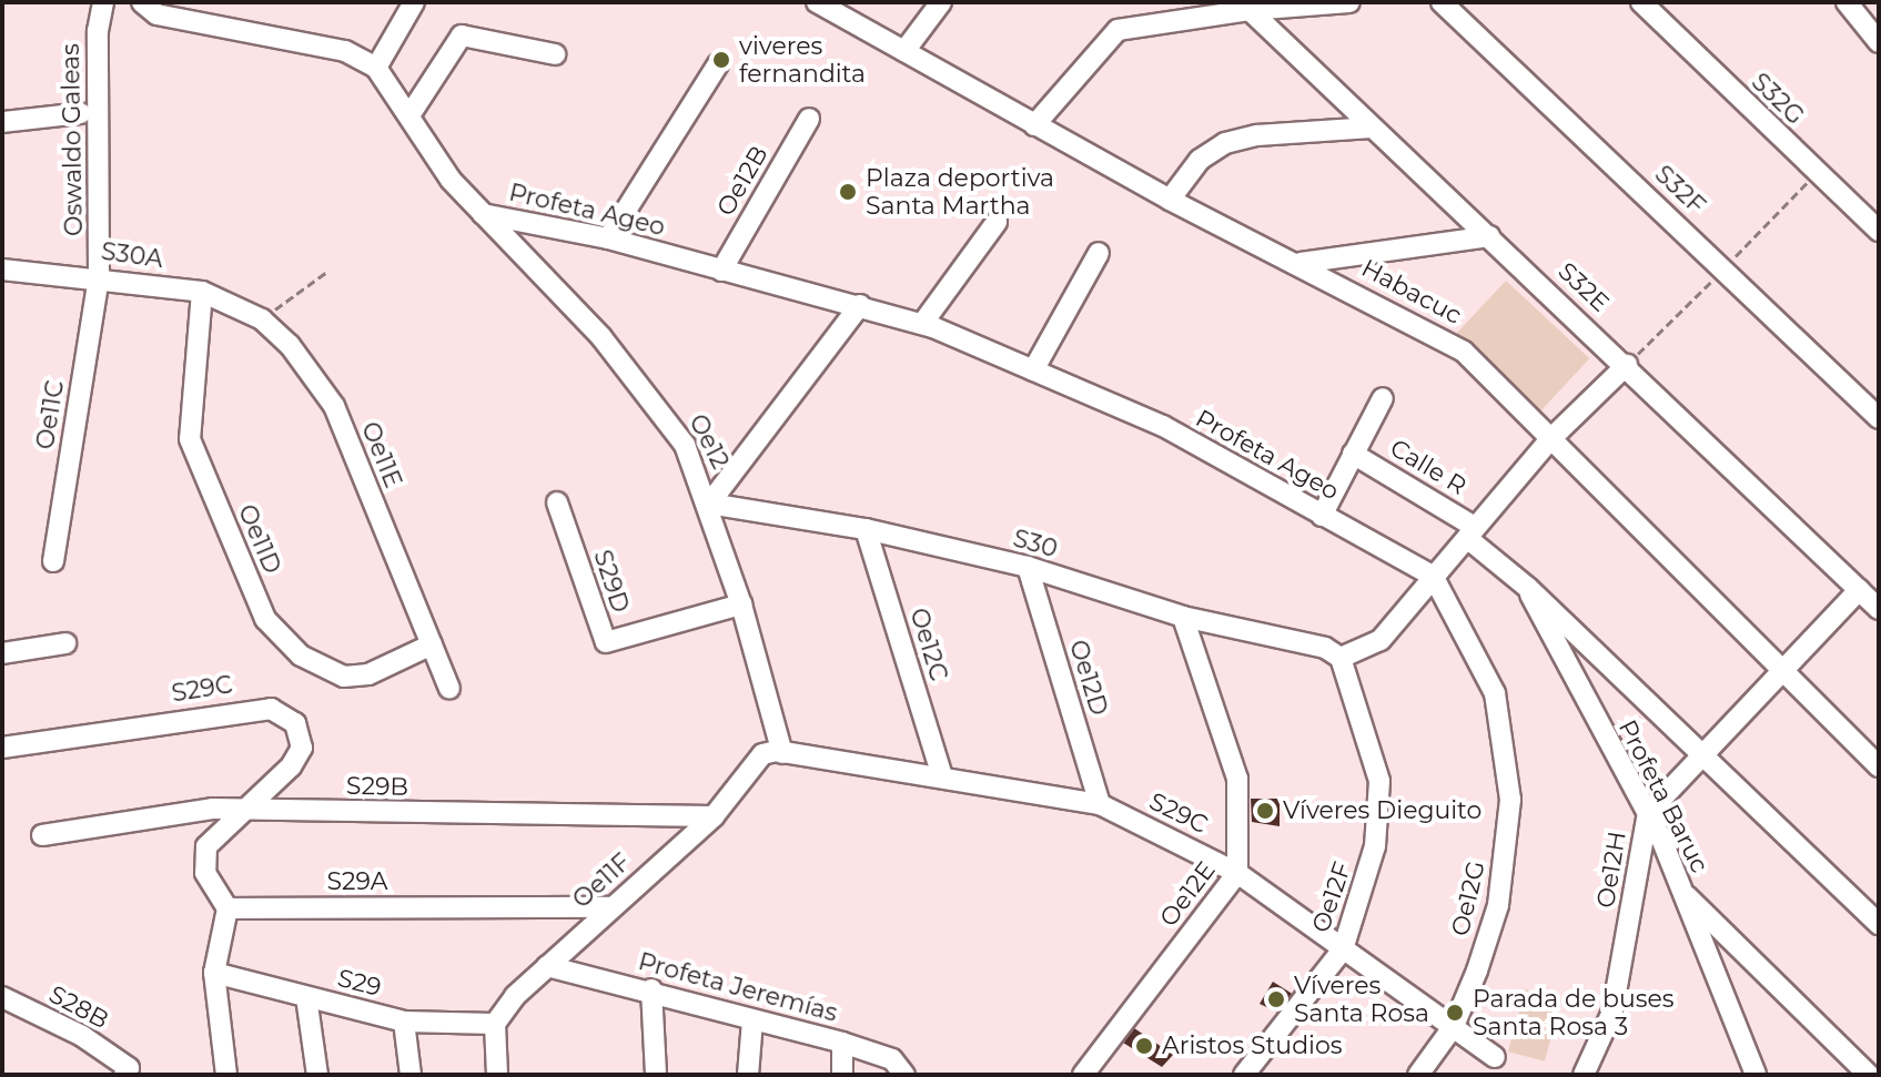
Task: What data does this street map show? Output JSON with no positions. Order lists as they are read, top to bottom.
{
  "streets": {
    "street": [
      "S32G",
      "Oswaldo Galeas",
      "Oe12B",
      "S32F",
      "Profeta Ageo",
      "S30A",
      "S32E",
      "Habacuc",
      "Oe11C",
      "Oe12",
      "Oe11E",
      "Calle R",
      "Oe11D",
      "S30",
      "S29D",
      "Oe12C",
      "Oe12D",
      "S29C",
      "S29B",
      "Profeta Baruc",
      "Oe12H",
      "Oe11F",
      "S29A",
      "Oe12E",
      "Oe12F",
      "Oe12G",
      "S29",
      "Profeta Jeremías",
      "S28B"
    ]
  },
  "crossings": [
    ["Oswaldo Galeas", "S30A"],
    ["Oswaldo Galeas", "Oe11C"],
    ["Oe12B", "Profeta Ageo"],
    ["Profeta Ageo", "Oe12"],
    ["Profeta Ageo", "Oe12G"],
    ["S30A", "Oe11C"],
    ["S30A", "Oe11E"],
    ["S30A", "Oe11D"],
    ["S32E", "Oe12H"],
    ["Habacuc", "Oe12H"],
    ["Oe12", "S30"],
    ["Oe12", "S29D"],
    ["Oe12", "S29C"],
    ["Oe12", "Oe11F"],
    ["Oe11E", "Oe11D"],
    ["S30", "Oe12C"],
    ["S30", "Oe12D"],
    ["S30", "Oe12E"],
    ["S30", "Oe12F"],
    ["Oe12C", "S29C"],
    ["Oe12D", "S29C"],
    ["S29C", "S29B"],
    ["S29C", "Oe11F"],
    ["S29C", "Oe12E"],
    ["S29C", "Oe12F"],
    ["S29C", "Oe12G"],
    ["S29B", "Oe11F"],
    ["Profeta Baruc", "Oe12H"],
    ["Oe11F", "S29A"],
    ["Oe11F", "S29"],
    ["Oe11F", "Profeta Jeremías"]
  ],
  "places": [
    "viveres fernandita",
    "Plaza deportiva Santa Martha",
    "Víveres Dieguito",
    "Víveres Santa Rosa",
    "Parada de buses Santa Rosa 3",
    "Aristos Studios"
  ]
}
